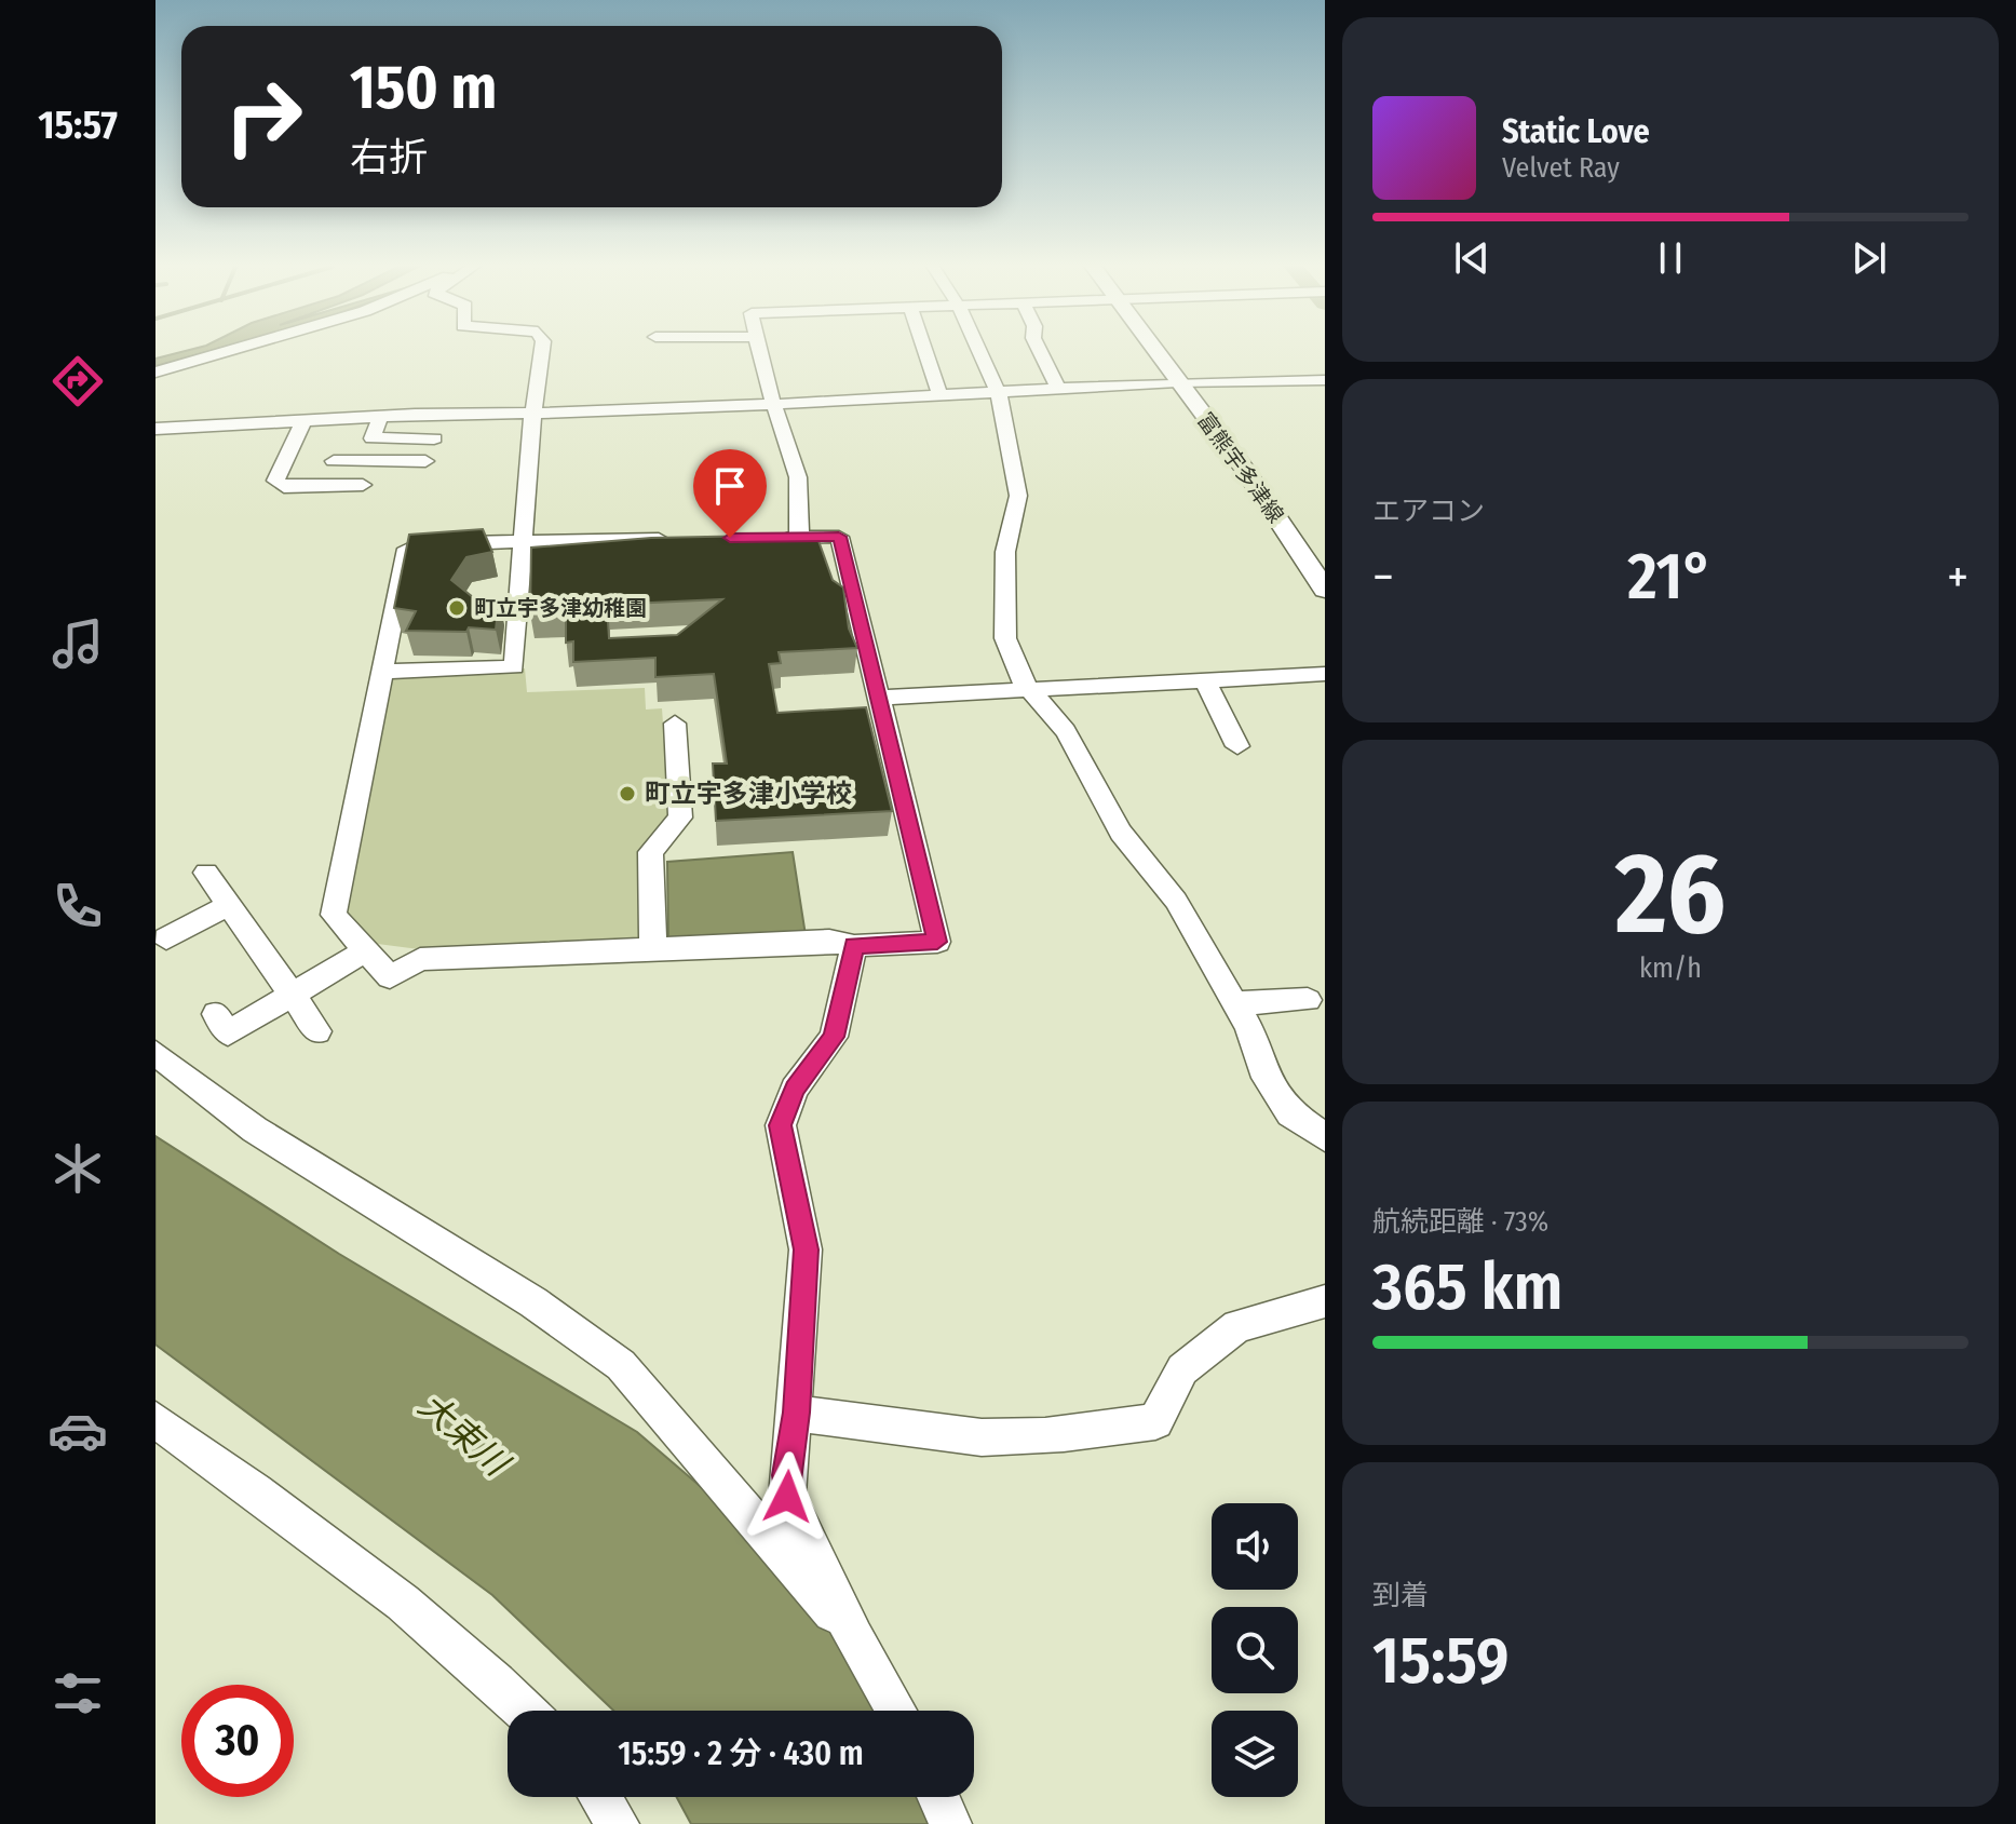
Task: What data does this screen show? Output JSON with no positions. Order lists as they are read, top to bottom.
{
  "streets": {
    "main road": ["富熊宇多津線"]
  },
  "water": ["大束川"],
  "places": ["町立宇多津幼稚園", "町立宇多津小学校"],
  "page": {
    "tabs": "15:57",
    "turn": ["150 m", "右折"],
    "song": ["Static Love", "Velvet Ray"],
    "tile": [
      "エアコン",
      ["26", "km/h"],
      ["航続距離 · 73%", "365 km"],
      ["到着", "15:59"]
    ],
    "heat": ["−", "21°", "+"],
    "limit": "30",
    "trip": "15:59 · 2 分 · 430 m"
  }
}
